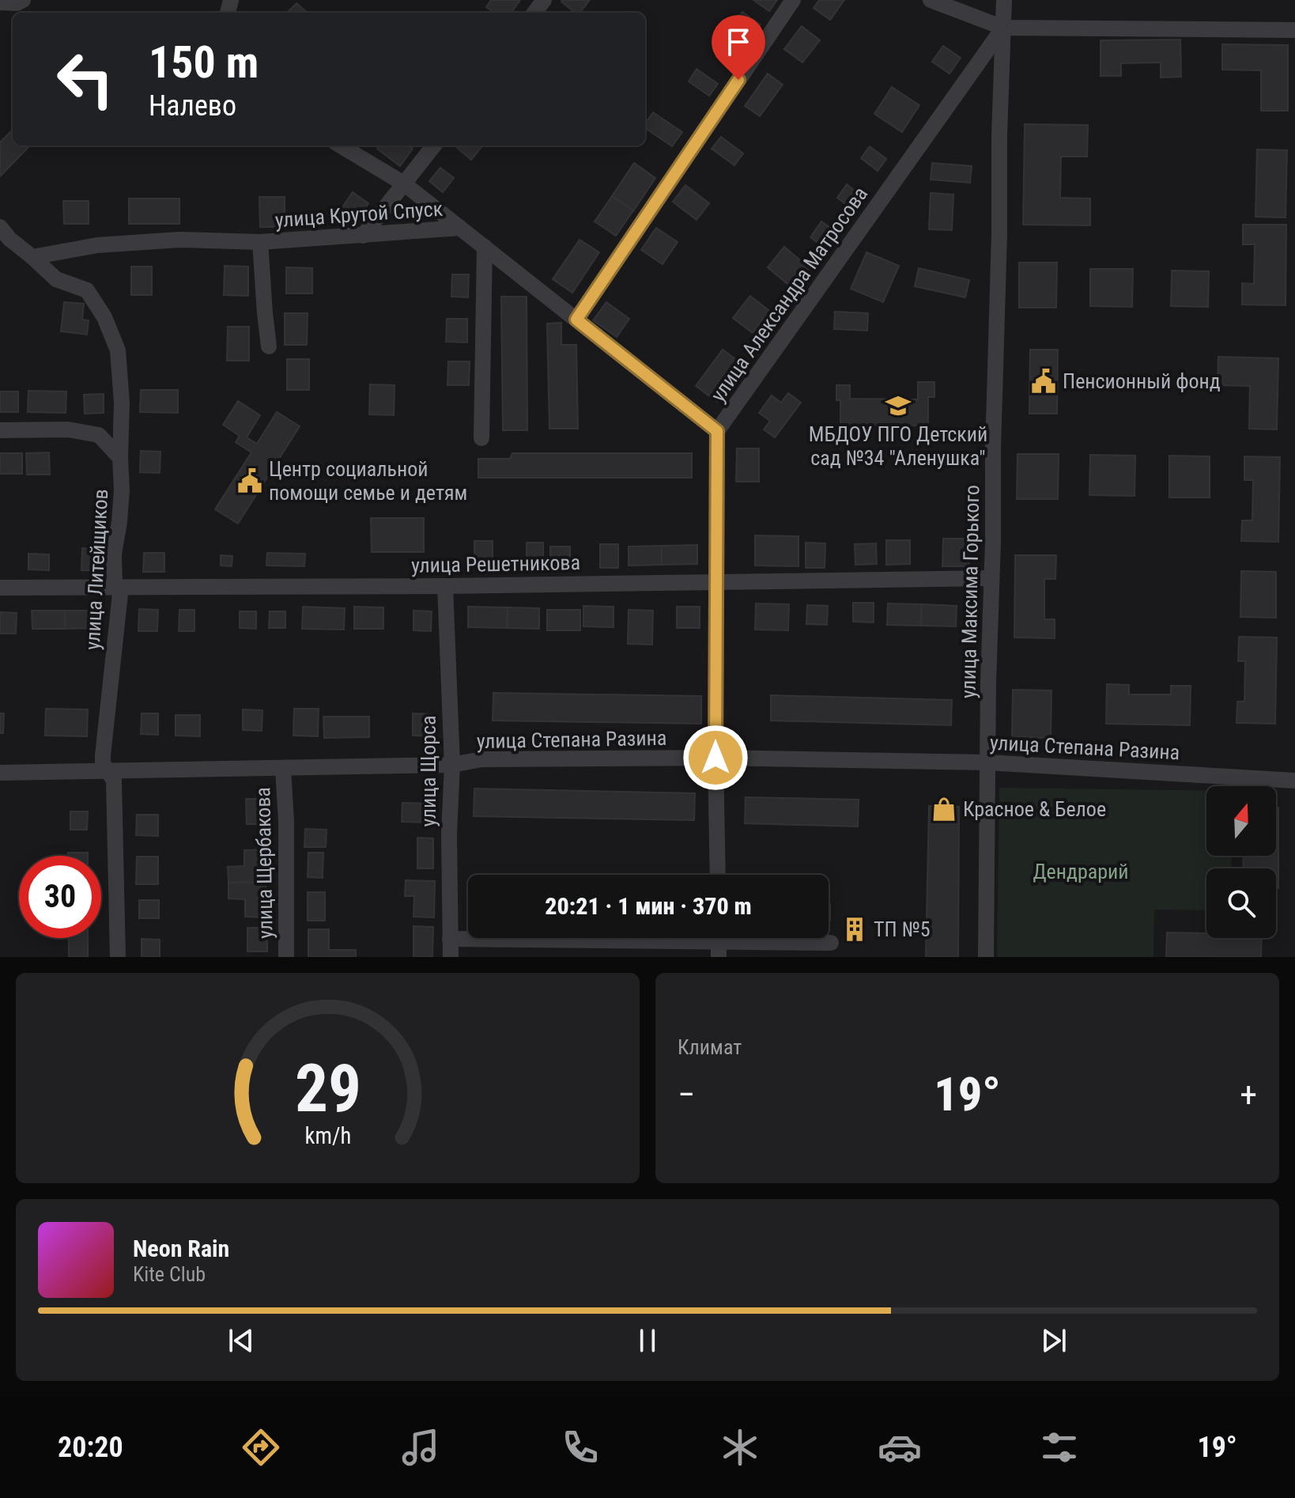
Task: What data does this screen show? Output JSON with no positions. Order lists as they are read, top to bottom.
{
  "streets": {
    "street": [
      "улица Крутой Спуск",
      "улица Александра Матросова",
      "улица Решетникова",
      "улица Литейщиков",
      "улица Максима Горького",
      "улица Степана Разина",
      "улица Щорса",
      "улица Щербакова"
    ]
  },
  "crossings": [
    ["улица Крутой Спуск", "улица Литейщиков"],
    ["улица Александра Матросова", "улица Решетникова"],
    ["улица Александра Матросова", "улица Максима Горького"],
    ["улица Александра Матросова", "улица Степана Разина"],
    ["улица Решетникова", "улица Литейщиков"],
    ["улица Решетникова", "улица Максима Горького"],
    ["улица Решетникова", "улица Щорса"],
    ["улица Литейщиков", "улица Степана Разина"],
    ["улица Максима Горького", "улица Степана Разина"],
    ["улица Степана Разина", "улица Щорса"],
    ["улица Степана Разина", "улица Щербакова"]
  ],
  "parks": ["Дендрарий"],
  "places": {
    "public building": ["Пенсионный фонд", "Центр социальной помощи семье и детям"],
    "school or university": ["МБДОУ ПГО Детский сад №34 \"Аленушка\""],
    "shop": ["Красное & Белое"],
    "building": ["ТП №5"]
  },
  "north": "top",
  "page": {
    "turn": ["150 m", "Налево"],
    "limit": "30",
    "trip": "20:21 · 1 мин · 370 m",
    "tile": "Климат",
    "heat": ["−", "19°", "+"],
    "song": ["Neon Rain", "Kite Club"],
    "tabs": ["20:20", "19°"],
    "gauge": ["29", "km/h"]
  }
}
